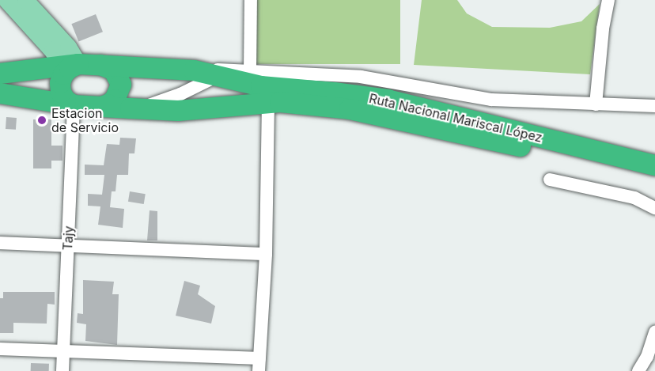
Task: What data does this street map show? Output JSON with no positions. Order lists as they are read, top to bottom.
{
  "streets": {
    "highway": ["Ruta Nacional Mariscal López"],
    "street": ["Tajy"]
  },
  "crossings": [
    ["Ruta Nacional Mariscal López", "Tajy"]
  ],
  "places": ["Estacion de Servicio"]
}
